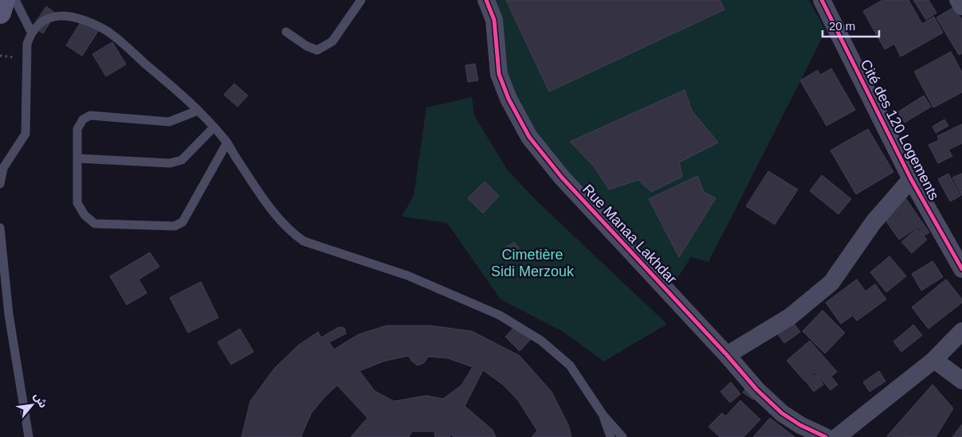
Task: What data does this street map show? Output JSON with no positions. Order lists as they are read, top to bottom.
{
  "streets": {
    "street": ["Cité des 120 Logements", "Rue Manaa Lakhdar"]
  },
  "parks": ["Cimetière Sidi Merzouk"],
  "scale_bar": "20 m",
  "north": "top right"
}
